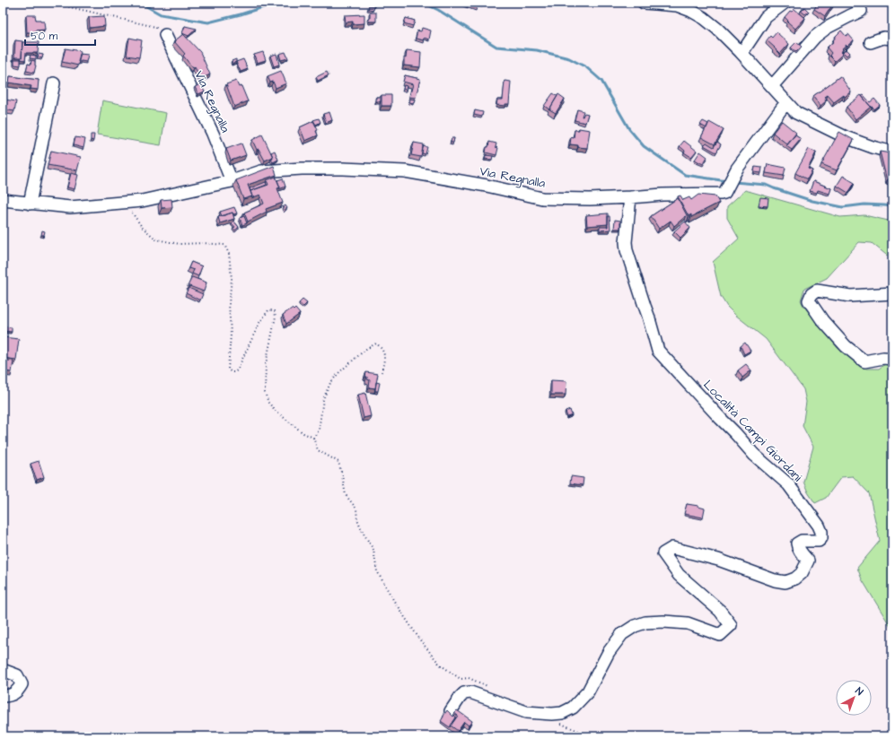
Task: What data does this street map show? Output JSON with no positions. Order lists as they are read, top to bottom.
{
  "streets": {
    "street": ["Via Regnalla", "Località Campi Giordani"]
  },
  "crossings": [
    ["Via Regnalla", "Località Campi Giordani"]
  ],
  "scale_bar": "50 m",
  "north": "top right"
}
